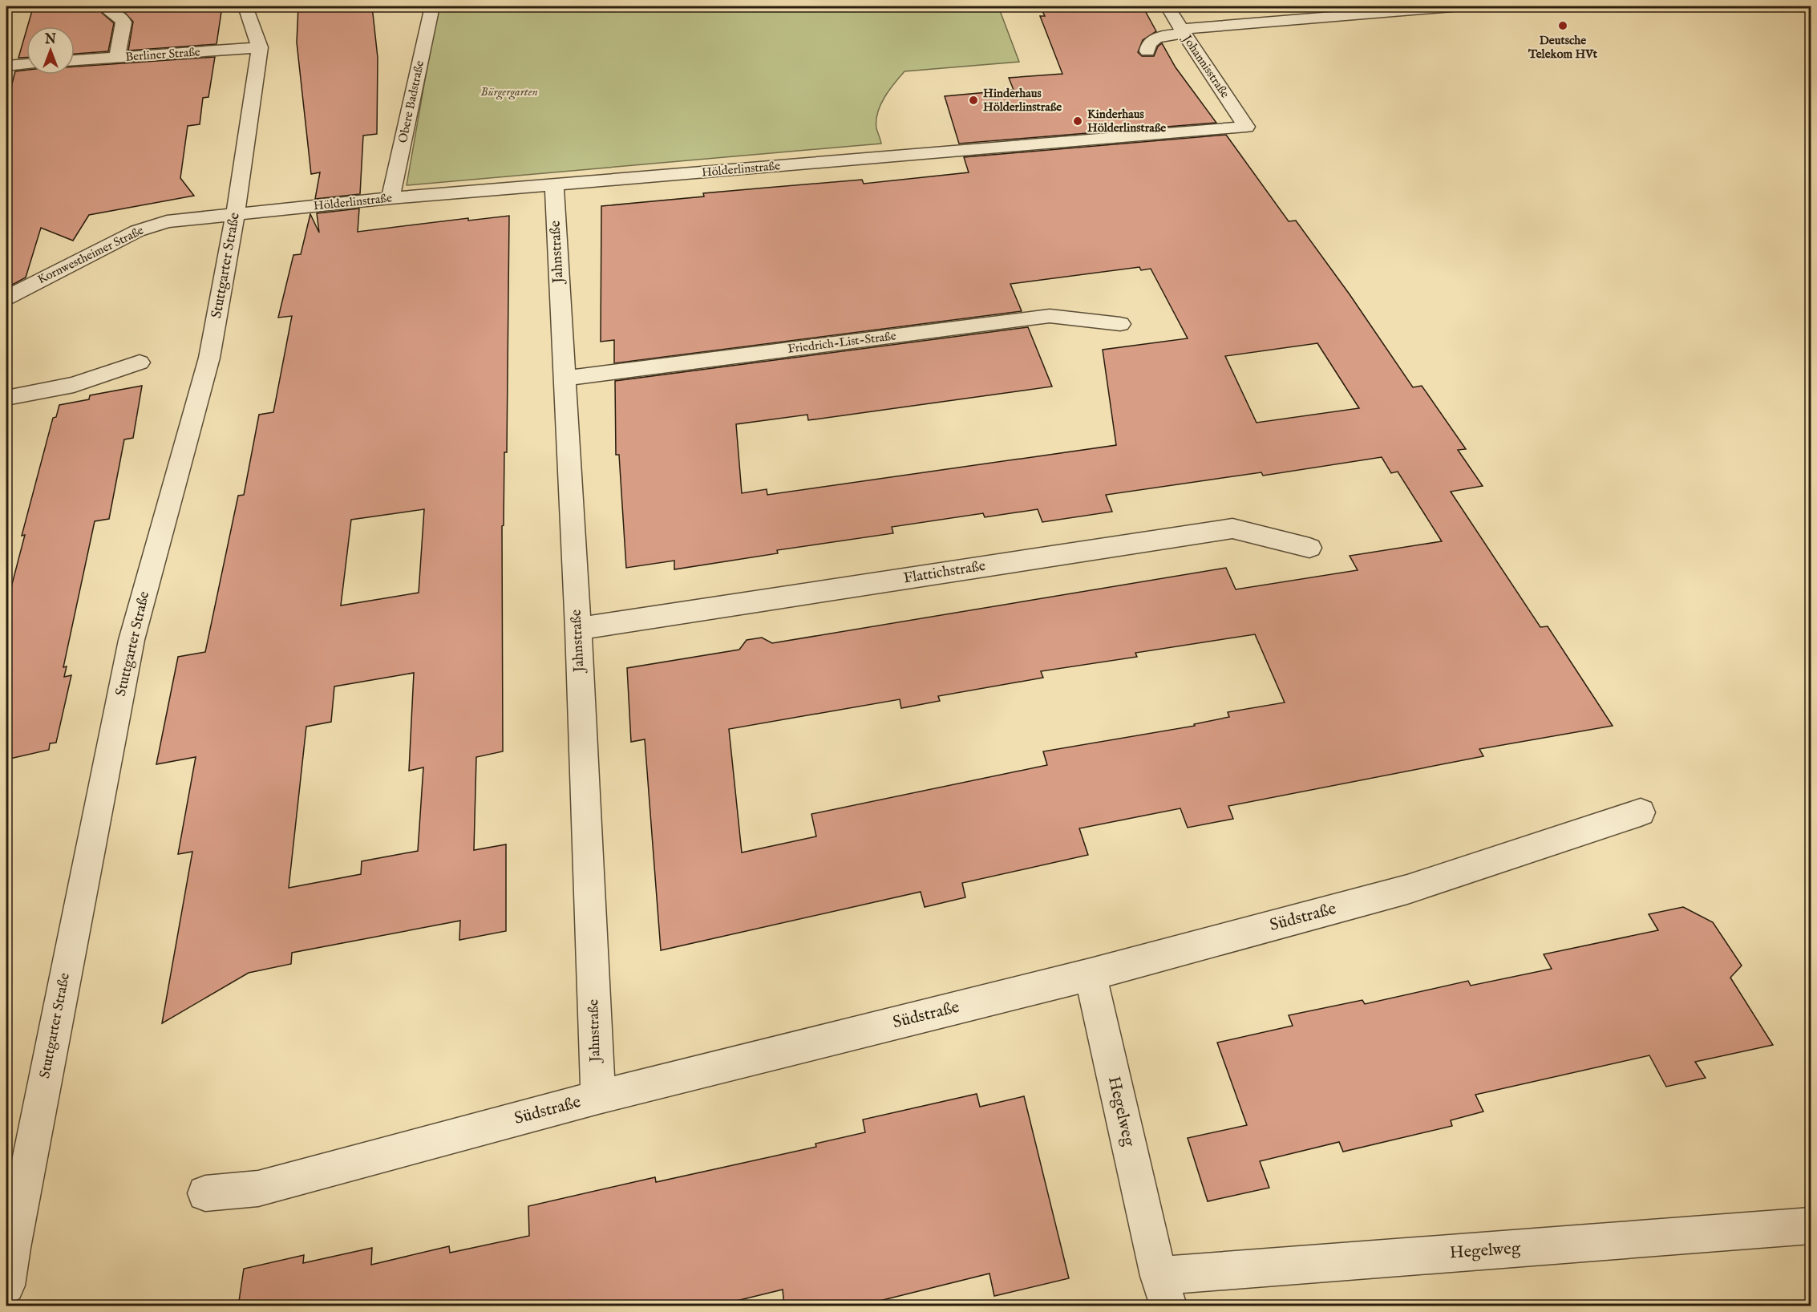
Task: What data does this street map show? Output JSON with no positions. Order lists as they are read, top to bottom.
{
  "streets": {
    "street": [
      "Berliner Straße",
      "Johannisstraße",
      "Obere Badstraße",
      "Hölderlinstraße",
      "Jahnstraße",
      "Kornwestheimer Straße",
      "Stuttgarter Straße",
      "Friedrich-List-Straße",
      "Flattichstraße",
      "Südstraße",
      "Hegelweg"
    ]
  },
  "crossings": [
    ["Berliner Straße", "Stuttgarter Straße"],
    ["Johannisstraße", "Hölderlinstraße"],
    ["Obere Badstraße", "Hölderlinstraße"],
    ["Hölderlinstraße", "Jahnstraße"],
    ["Hölderlinstraße", "Kornwestheimer Straße"],
    ["Hölderlinstraße", "Stuttgarter Straße"],
    ["Jahnstraße", "Friedrich-List-Straße"],
    ["Jahnstraße", "Flattichstraße"],
    ["Jahnstraße", "Südstraße"],
    ["Kornwestheimer Straße", "Stuttgarter Straße"],
    ["Südstraße", "Hegelweg"]
  ],
  "parks": ["Bürgergarten"],
  "places": ["Deutsche Telekom HVt", "Hinderhaus Hölderlinstraße", "Kinderhaus Hölderlinstraße"],
  "north": "top"
}
